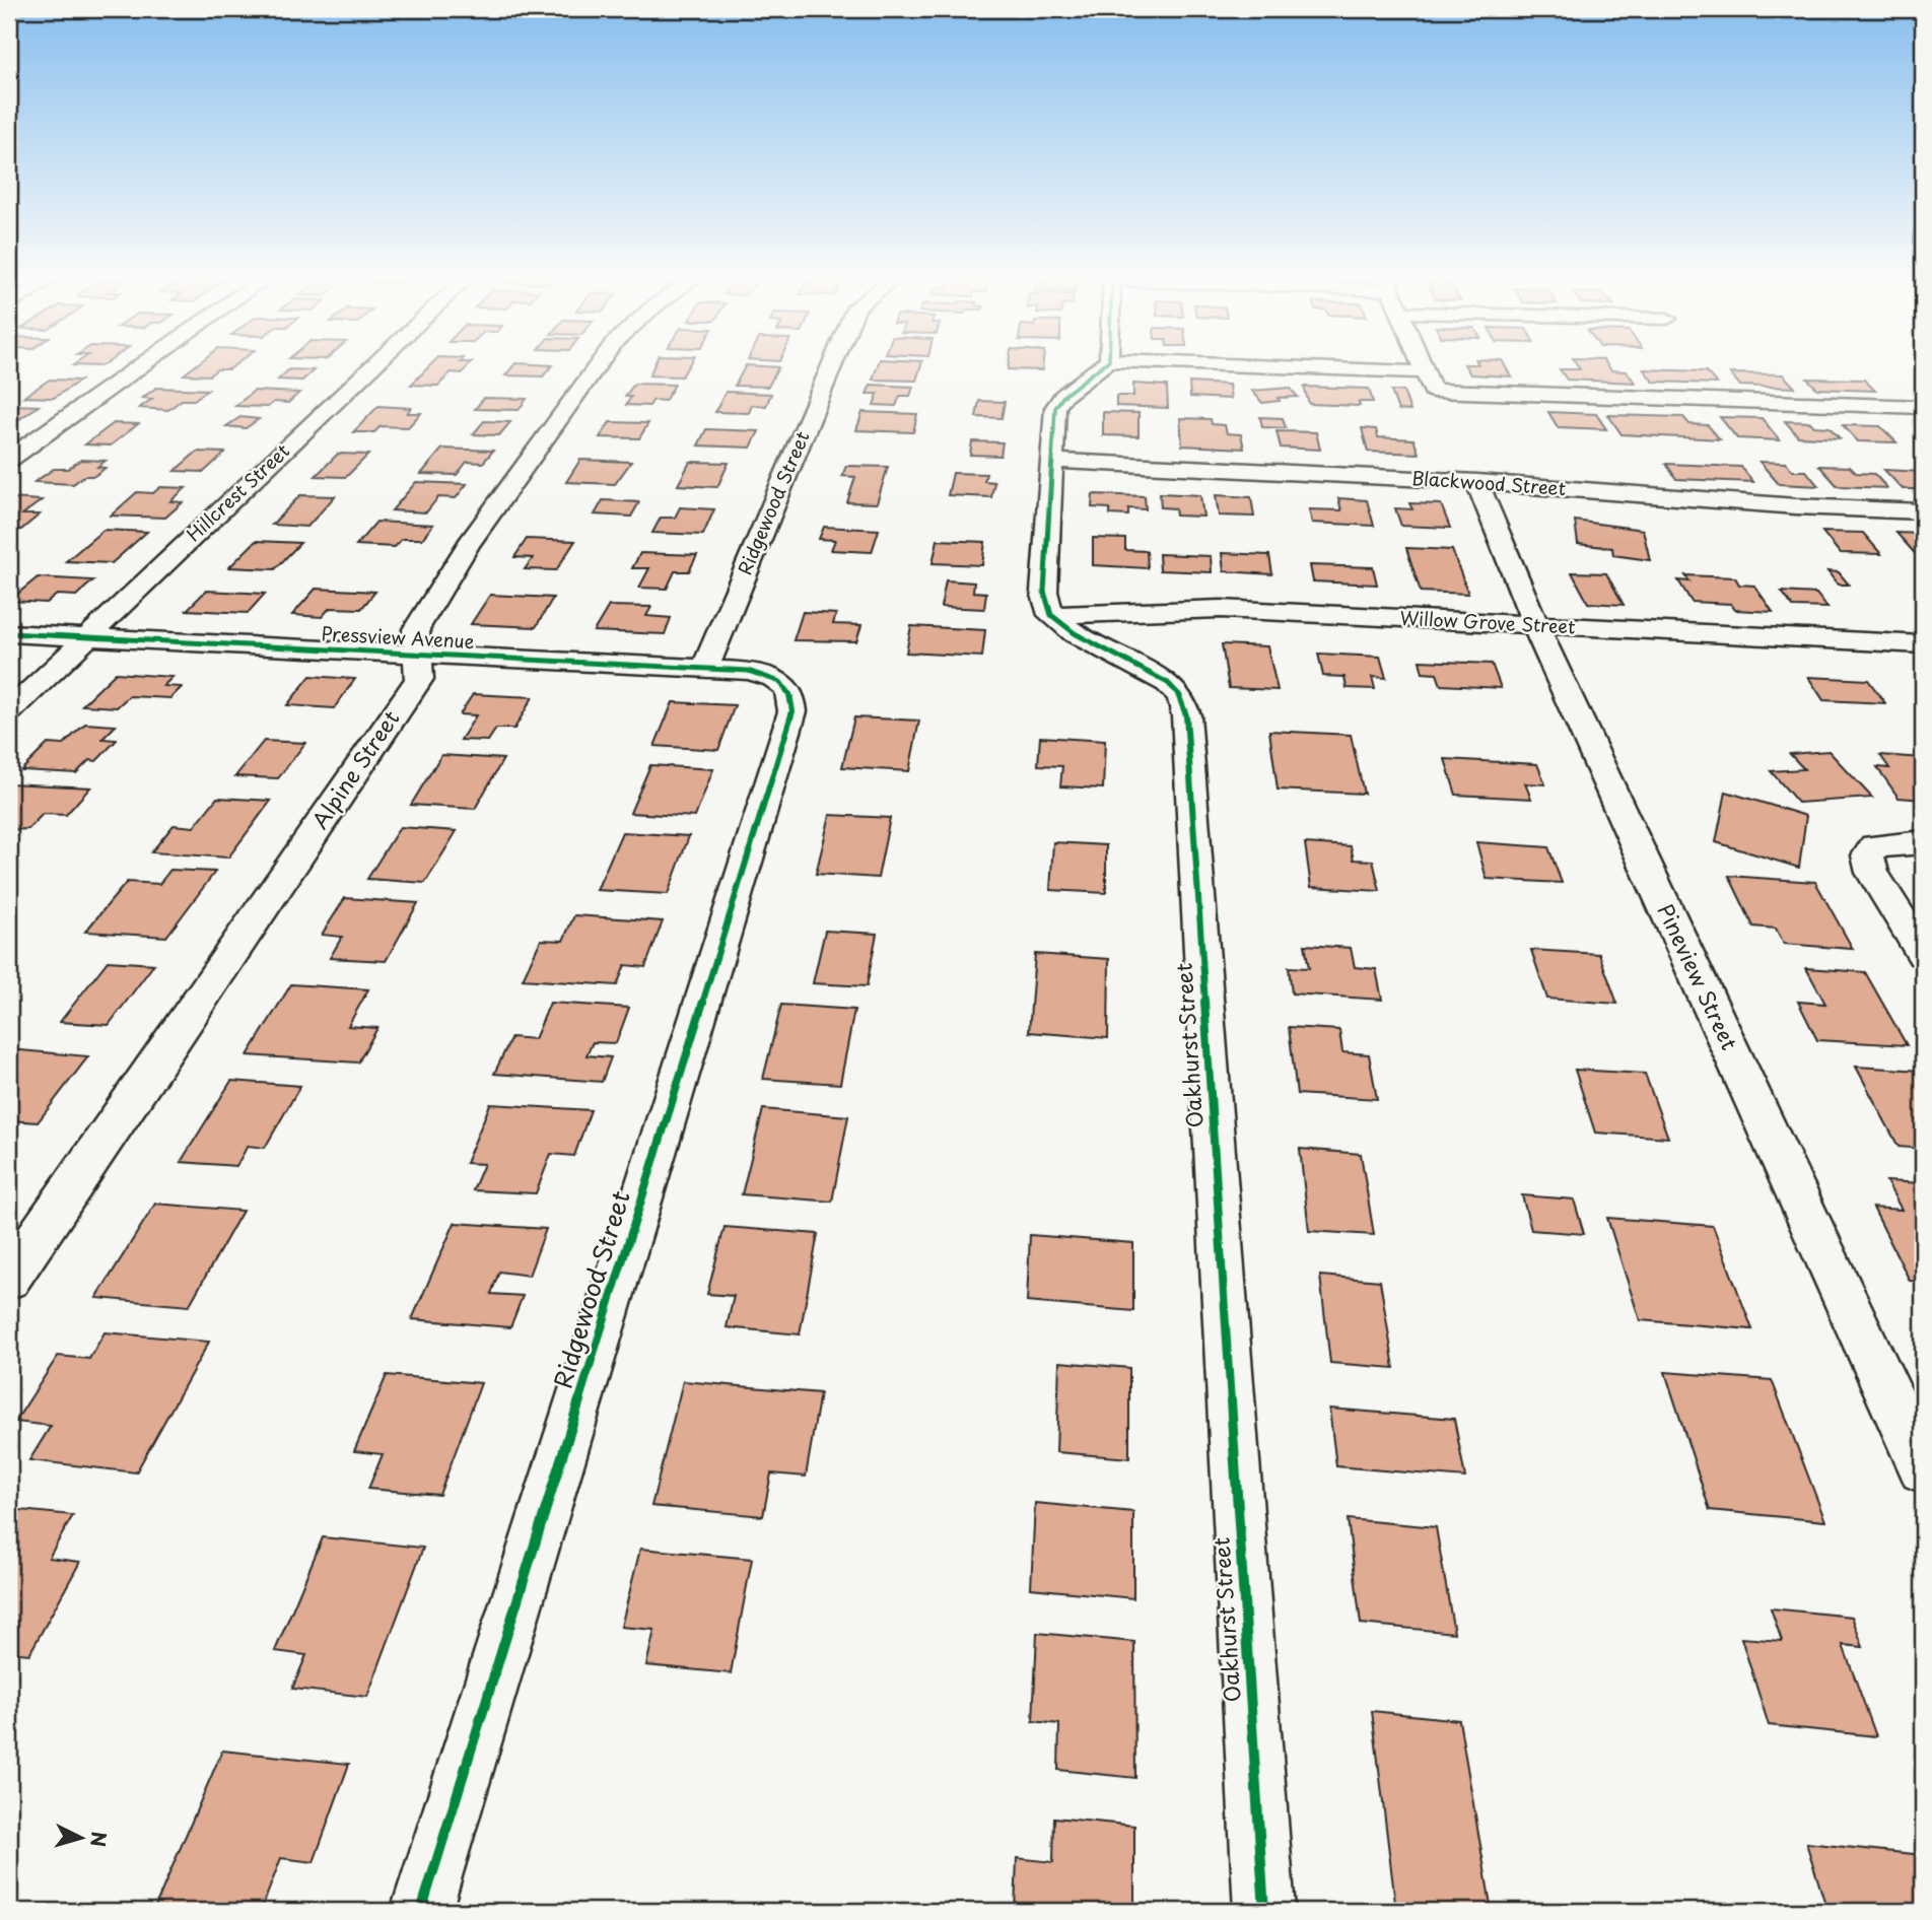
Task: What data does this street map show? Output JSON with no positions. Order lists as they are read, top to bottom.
{
  "streets": {
    "street": [
      "Blackwood Street",
      "Hillcrest Street",
      "Ridgewood Street",
      "Willow Grove Street",
      "Pressview Avenue",
      "Alpine Street",
      "Pineview Street",
      "Oakhurst Street"
    ]
  },
  "crossings": [
    ["Blackwood Street", "Pineview Street"],
    ["Hillcrest Street", "Pressview Avenue"],
    ["Ridgewood Street", "Pressview Avenue"],
    ["Willow Grove Street", "Pineview Street"],
    ["Willow Grove Street", "Oakhurst Street"],
    ["Pressview Avenue", "Alpine Street"]
  ],
  "north": "right"
}
